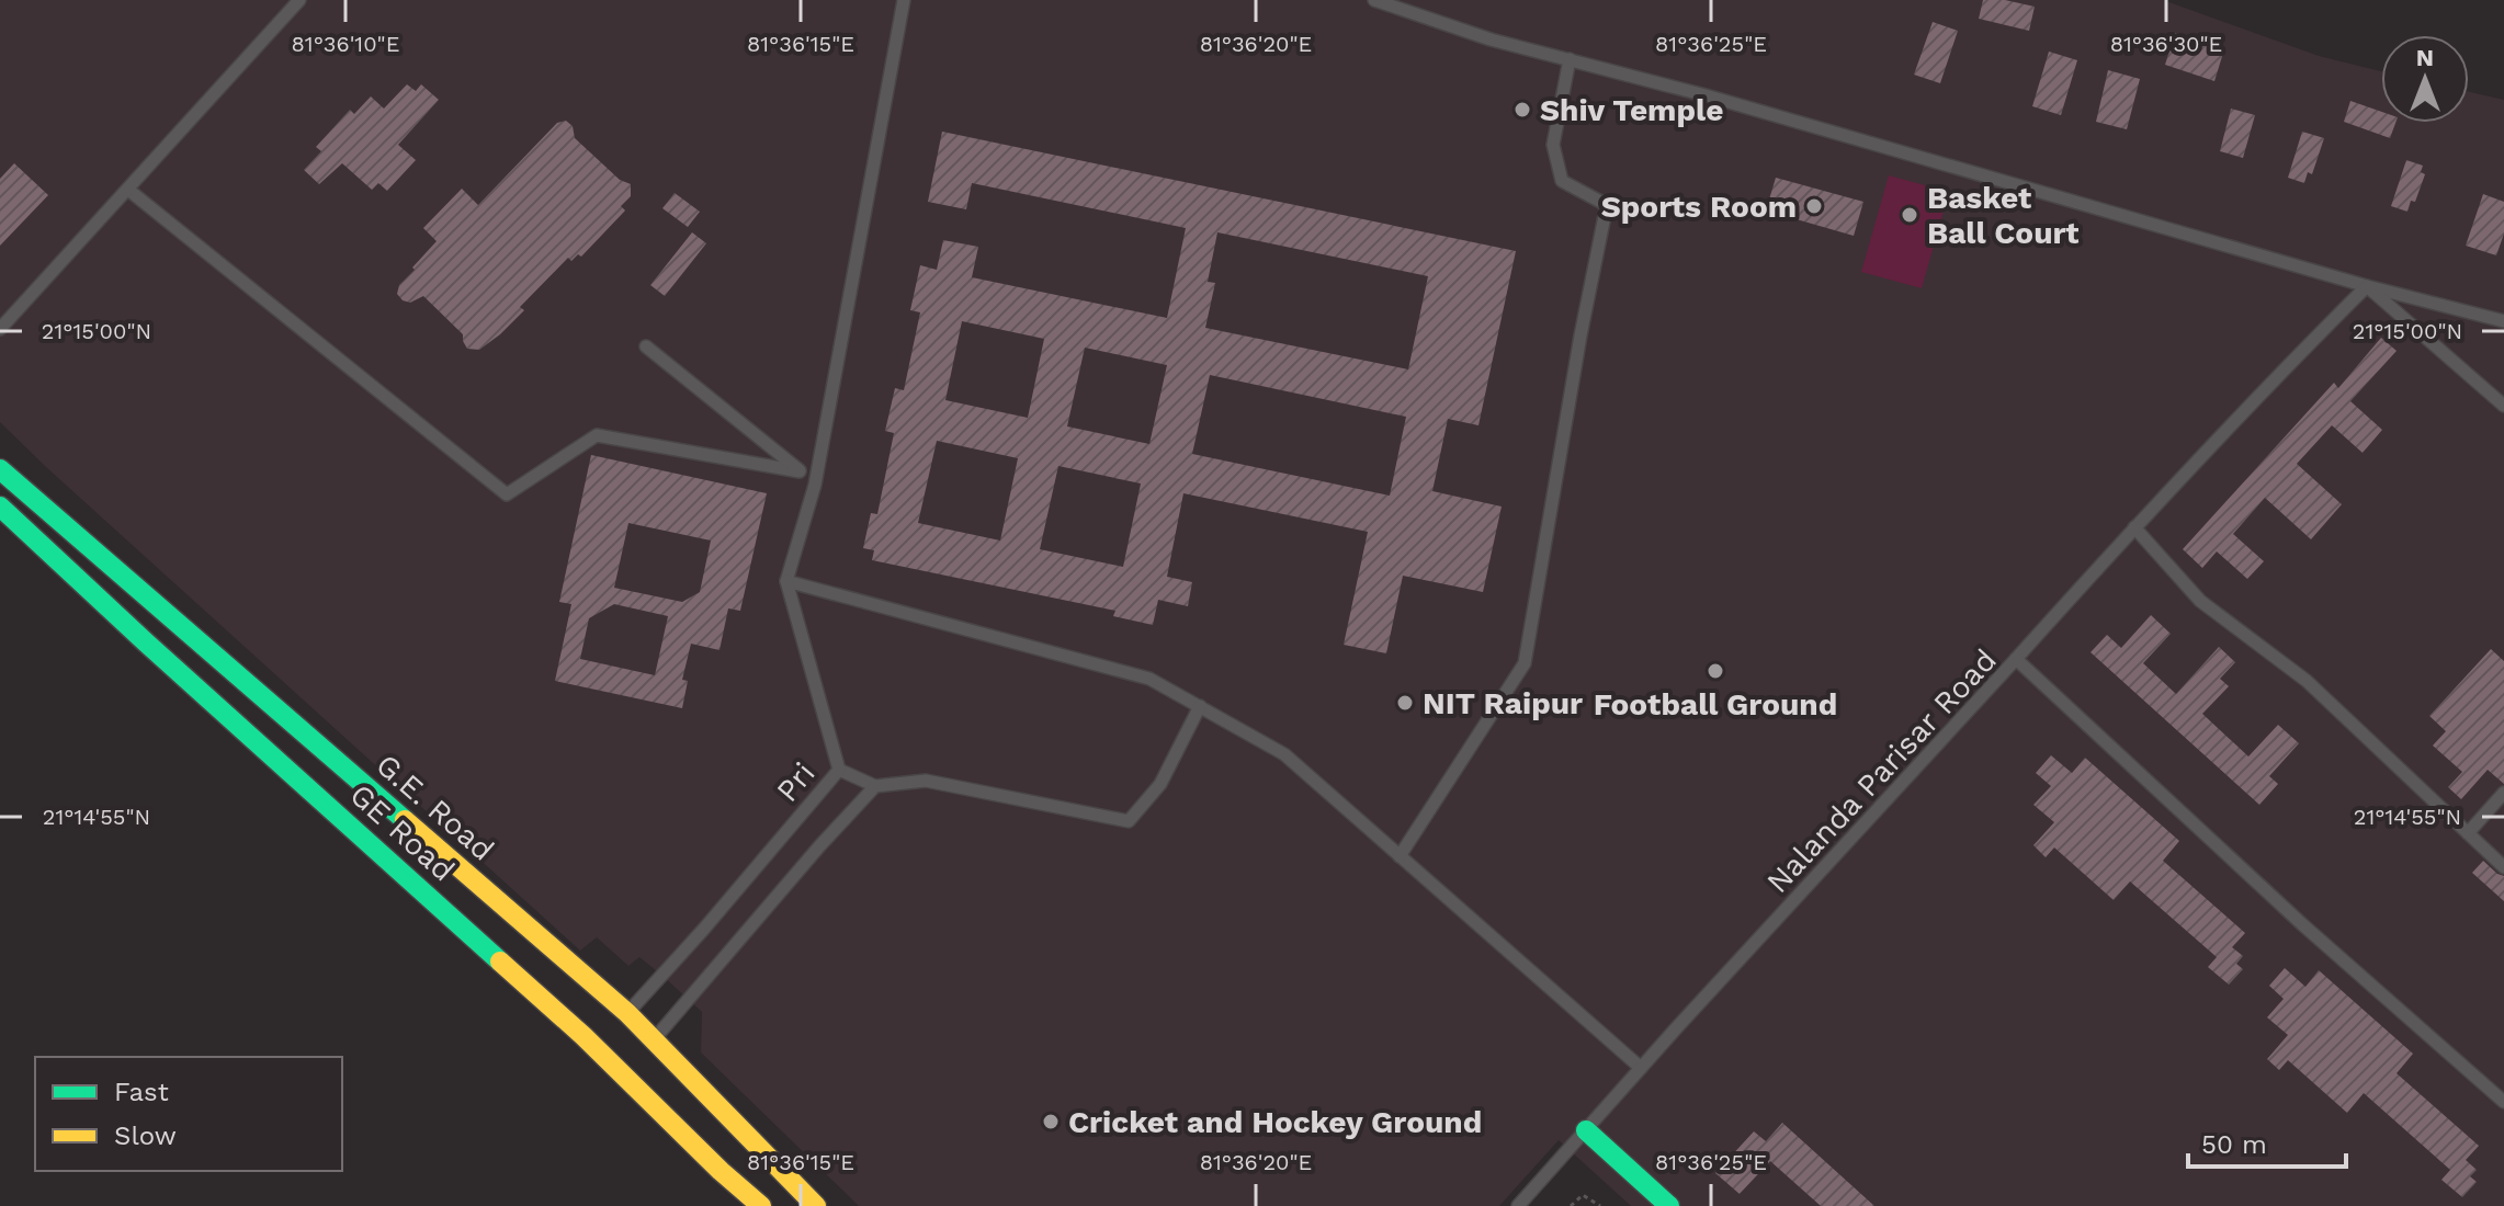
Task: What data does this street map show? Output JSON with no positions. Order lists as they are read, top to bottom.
{
  "streets": {
    "main road": ["G.E. Road", "GE Road"],
    "lane": ["Nalanda Parisar Road", "Pri"]
  },
  "crossings": [
    ["Pri", "G.E. Road"],
    ["Pri", "GE Road"],
    ["G.E. Road", "GE Road"]
  ],
  "places": [
    "Shiv Temple",
    "Sports Room",
    "Basket Ball Court",
    "Football Ground",
    "NIT Raipur",
    "Cricket and Hockey Ground"
  ],
  "legend": ["Fast", "Slow"],
  "scale_bar": "50 m",
  "north": "top",
  "coordinates": [
    "81°36'10\"E",
    "81°36'15\"E",
    "81°36'20\"E",
    "81°36'25\"E",
    "81°36'30\"E",
    "21°15'00\"N",
    "21°14'55\"N"
  ]
}
